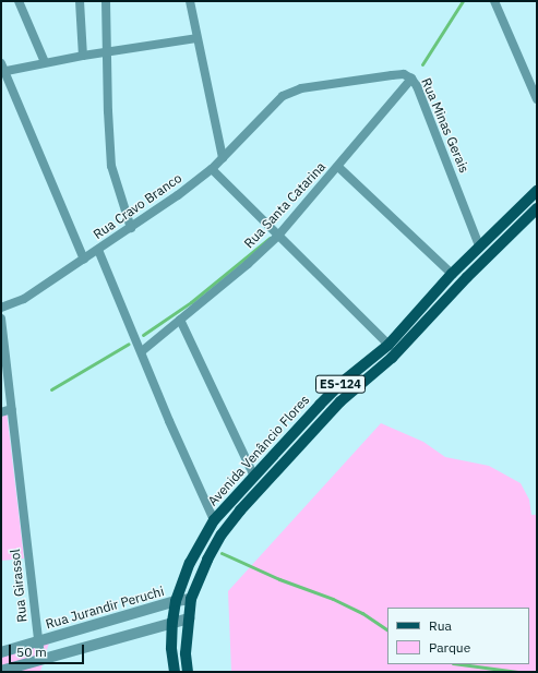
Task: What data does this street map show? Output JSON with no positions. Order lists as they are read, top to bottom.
{
  "streets": {
    "main road": ["ES-124", "Avenida Venâncio Flores"],
    "street": [
      "Rua Minas Gerais",
      "Rua Santa Catarina",
      "Rua Cravo Branco",
      "Rua Girassol",
      "Rua Jurandir Peruchi"
    ]
  },
  "crossings": [
    ["Rua Minas Gerais", "Rua Santa Catarina"],
    ["Rua Minas Gerais", "Rua Cravo Branco"],
    ["Rua Minas Gerais", "Avenida Venâncio Flores"],
    ["ES-124", "Avenida Venâncio Flores"],
    ["ES-124", "Rua Jurandir Peruchi"],
    ["Avenida Venâncio Flores", "Rua Jurandir Peruchi"],
    ["Rua Girassol", "Rua Jurandir Peruchi"]
  ],
  "legend": ["Rua", "Parque"],
  "scale_bar": "50 m"
}
